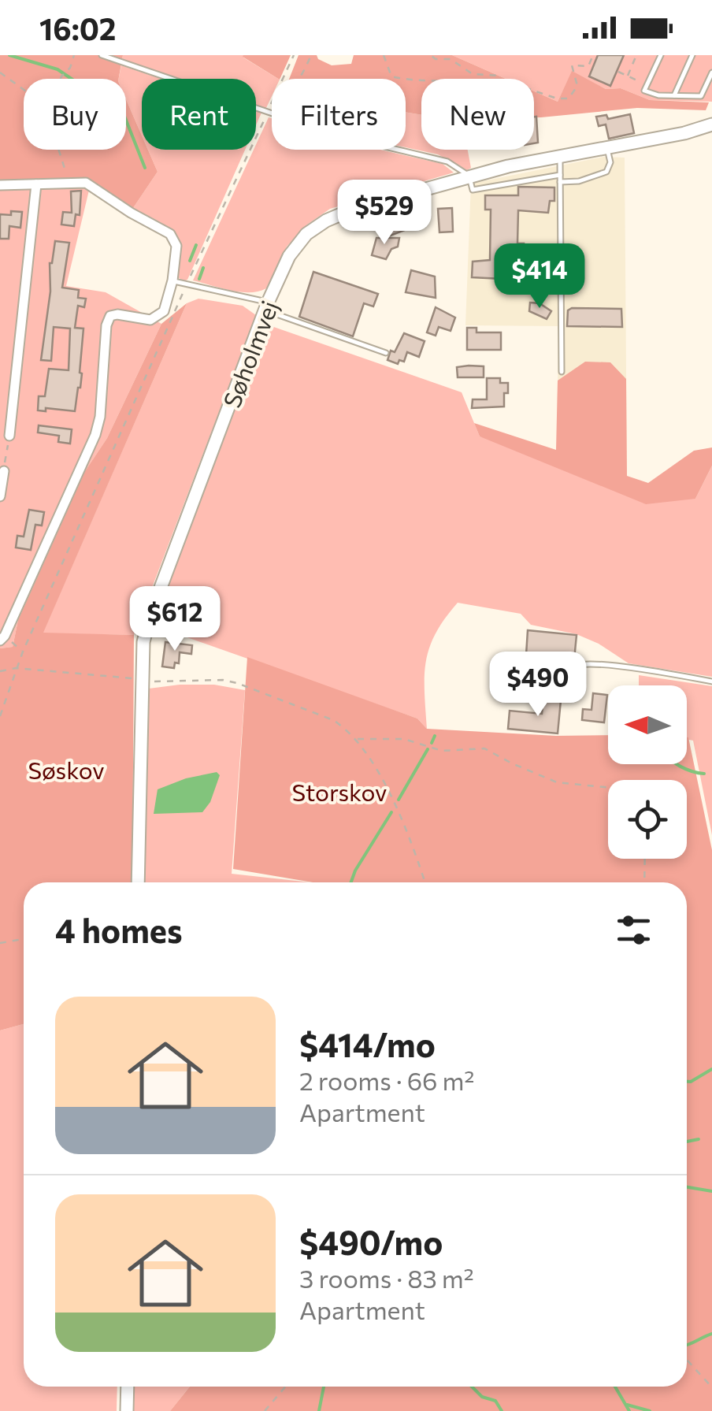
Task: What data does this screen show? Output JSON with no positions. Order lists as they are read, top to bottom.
{
  "streets": {
    "street": ["Søholmvej"]
  },
  "parks": ["Søskov", "Storskov"],
  "north": "left",
  "page": {
    "status": "16:02",
    "chip": [
      "Buy",
      "Rent",
      "Filters",
      "New"
    ],
    "price": [
      "$529",
      "$414",
      "$612",
      "$490"
    ],
    "heading": "4 homes",
    "list": [
      {
        "name": "$414/mo",
        "note": "2 rooms · 66 m² · Apartment"
      },
      {
        "name": "$490/mo",
        "note": "3 rooms · 83 m² · Apartment"
      }
    ]
  }
}
